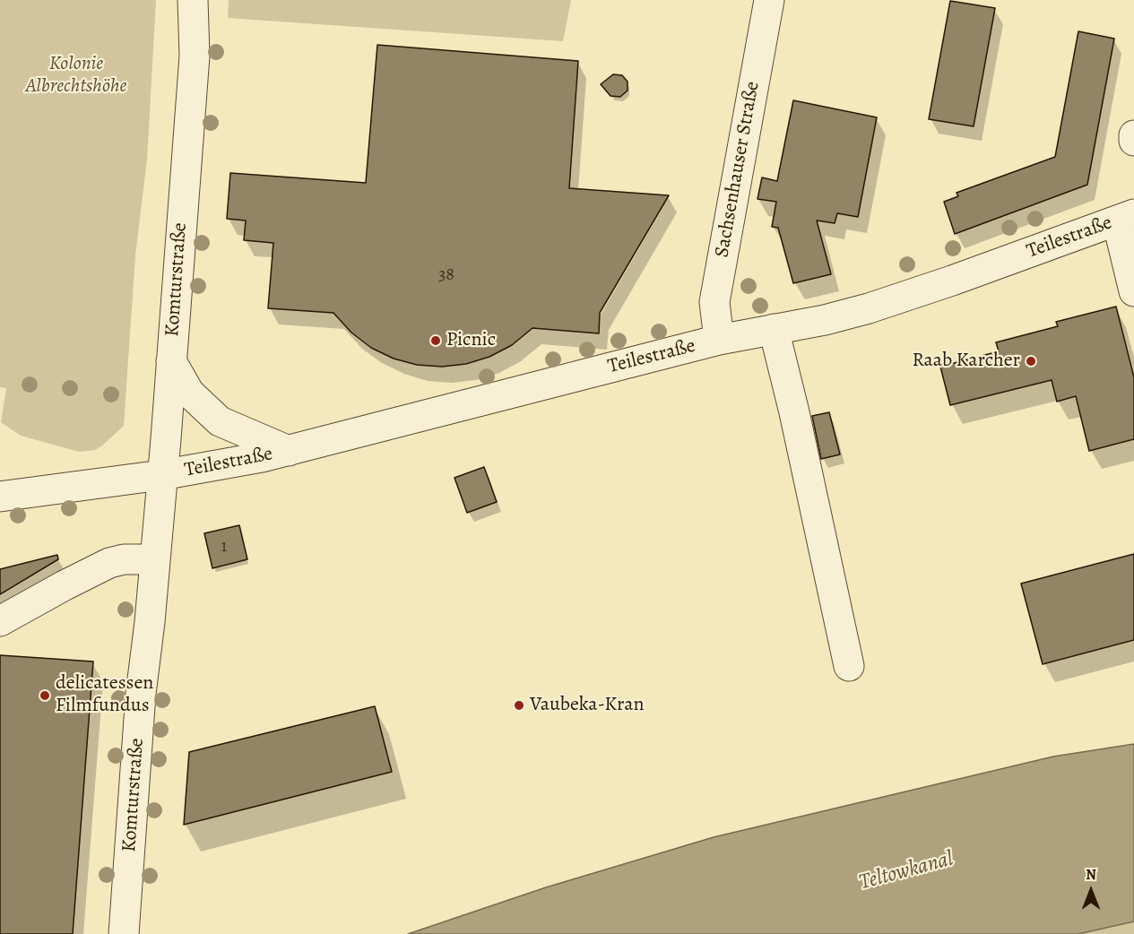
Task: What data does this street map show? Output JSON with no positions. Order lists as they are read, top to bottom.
{
  "streets": {
    "street": ["Sachsenhauser Straße", "Teilestraße", "Komturstraße"]
  },
  "crossings": [
    ["Sachsenhauser Straße", "Teilestraße"],
    ["Teilestraße", "Komturstraße"]
  ],
  "water": ["Teltowkanal"],
  "parks": ["Kolonie Albrechtshöhe"],
  "places": [
    "Picnic",
    "Raab Karcher",
    "delicatessen Filmfundus",
    "Vaubeka-Kran"
  ],
  "house_numbers": ["38", "1"],
  "north": "top"
}
